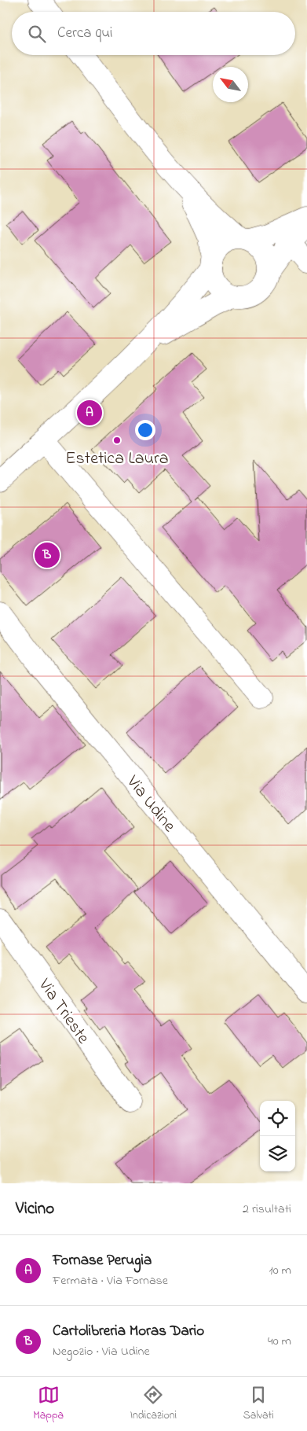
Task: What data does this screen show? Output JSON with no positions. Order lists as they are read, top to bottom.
{
  "streets": {
    "street": ["Via Udine", "Via Trieste"]
  },
  "places": ["Estetica Laura"],
  "north": "top left",
  "page": {
    "search": "Cerca qui",
    "pins": ["A", "B"],
    "heading": ["Vicino", "2 risultati"],
    "list": [
      {
        "mark": "A",
        "name": "Fornase Perugia",
        "note": "Fermata · Via Fornase",
        "value": "10 m"
      },
      {
        "mark": "B",
        "name": "Cartolibreria Moras Dario",
        "note": "Negozio · Via Udine",
        "value": "40 m"
      }
    ],
    "nav": ["Mappa", "Indicazioni", "Salvati"]
  }
}
